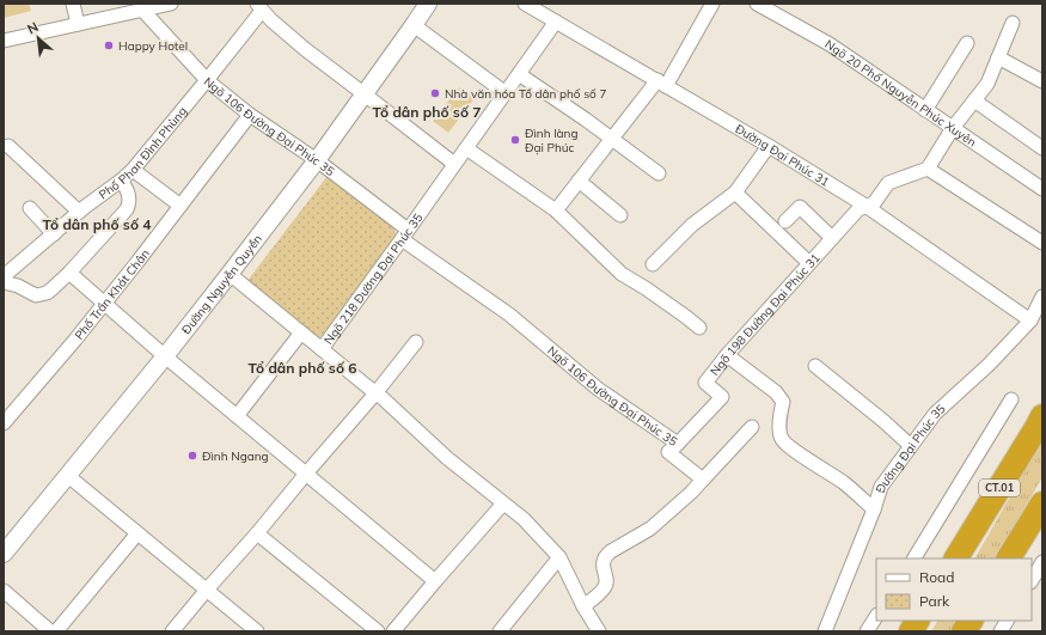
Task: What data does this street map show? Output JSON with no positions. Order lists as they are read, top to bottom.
{
  "streets": {
    "highway": ["CT.01"],
    "street": [
      "Ngõ 20 Phố Nguyễn Phúc Xuyên",
      "Ngõ 106 Đường Đại Phúc 35",
      "Phố Phan Đình Phùng",
      "Đường Đại Phúc 31",
      "Ngõ 218 Đường Đại Phúc 35",
      "Đường Nguyễn Quyền",
      "Phố Trần Khát Chân",
      "Ngõ 198 Đường Đại Phúc 31",
      "Đường Đại Phúc 35"
    ]
  },
  "crossings": [
    ["Ngõ 106 Đường Đại Phúc 35", "Phố Phan Đình Phùng"],
    ["Ngõ 106 Đường Đại Phúc 35", "Ngõ 218 Đường Đại Phúc 35"],
    ["Ngõ 106 Đường Đại Phúc 35", "Đường Nguyễn Quyền"],
    ["Ngõ 106 Đường Đại Phúc 35", "Phố Trần Khát Chân"],
    ["Ngõ 106 Đường Đại Phúc 35", "Ngõ 198 Đường Đại Phúc 31"],
    ["Đường Đại Phúc 31", "Ngõ 218 Đường Đại Phúc 35"],
    ["Đường Đại Phúc 31", "Ngõ 198 Đường Đại Phúc 31"],
    ["Đường Đại Phúc 31", "Đường Đại Phúc 35"]
  ],
  "districts": ["Tổ dân phố số 7", "Tổ dân phố số 4", "Tổ dân phố số 6"],
  "places": [
    "Happy Hotel",
    "Nhà văn hóa Tổ dân phố số 7",
    "Đình làng Đại Phúc",
    "Đình Ngang"
  ],
  "legend": ["Road", "Park"],
  "north": "top left"
}
